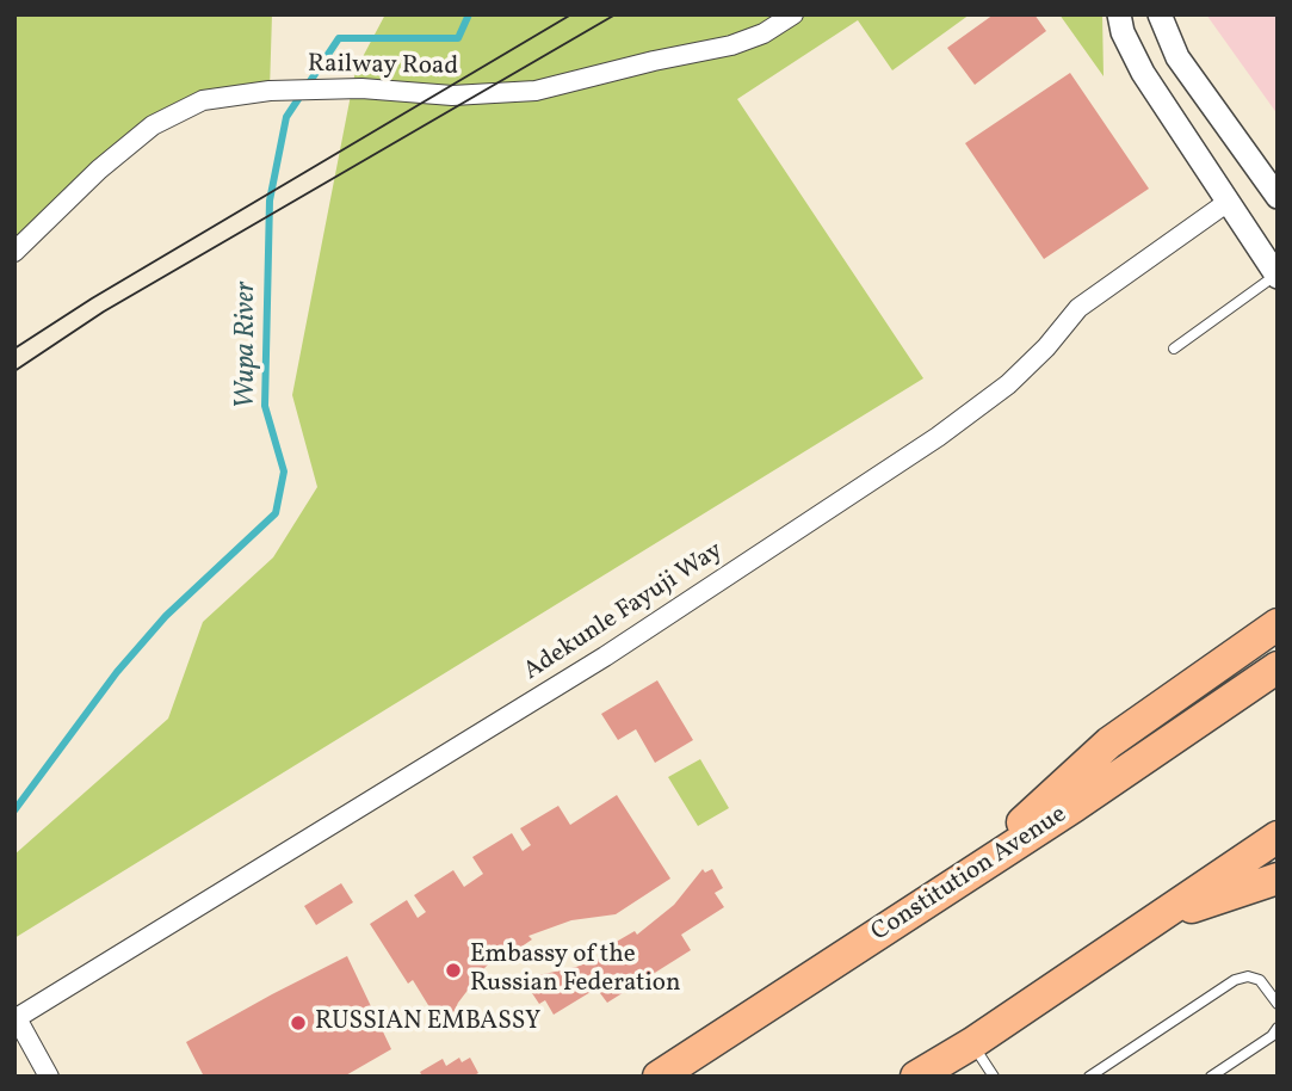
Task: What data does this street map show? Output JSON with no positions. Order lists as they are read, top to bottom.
{
  "streets": {
    "main road": ["Constitution Avenue"],
    "street": ["Railway Road", "Adekunle Fayuji Way"]
  },
  "water": ["Wupa River"],
  "places": ["Embassy of the Russian Federation", "RUSSIAN EMBASSY"]
}
